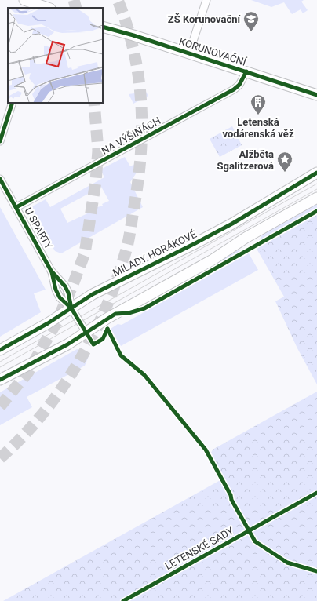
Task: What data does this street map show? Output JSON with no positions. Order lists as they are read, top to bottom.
{
  "streets": {
    "main road": ["KORUNOVAČNÍ", "MILADY HORÁKOVÉ"],
    "street": ["NA VÝŠINÁCH", "U SPARTY"],
    "cycle path": ["LETENSKÉ SADY"]
  },
  "crossings": [
    ["KORUNOVAČNÍ", "NA VÝŠINÁCH"],
    ["NA VÝŠINÁCH", "U SPARTY"],
    ["U SPARTY", "MILADY HORÁKOVÉ"]
  ],
  "places": {
    "school or university": ["ZŠ Korunovační"],
    "building": ["Letenská vodárenská věž"],
    "place": ["Alžběta Sgalitzerová"]
  }
}
